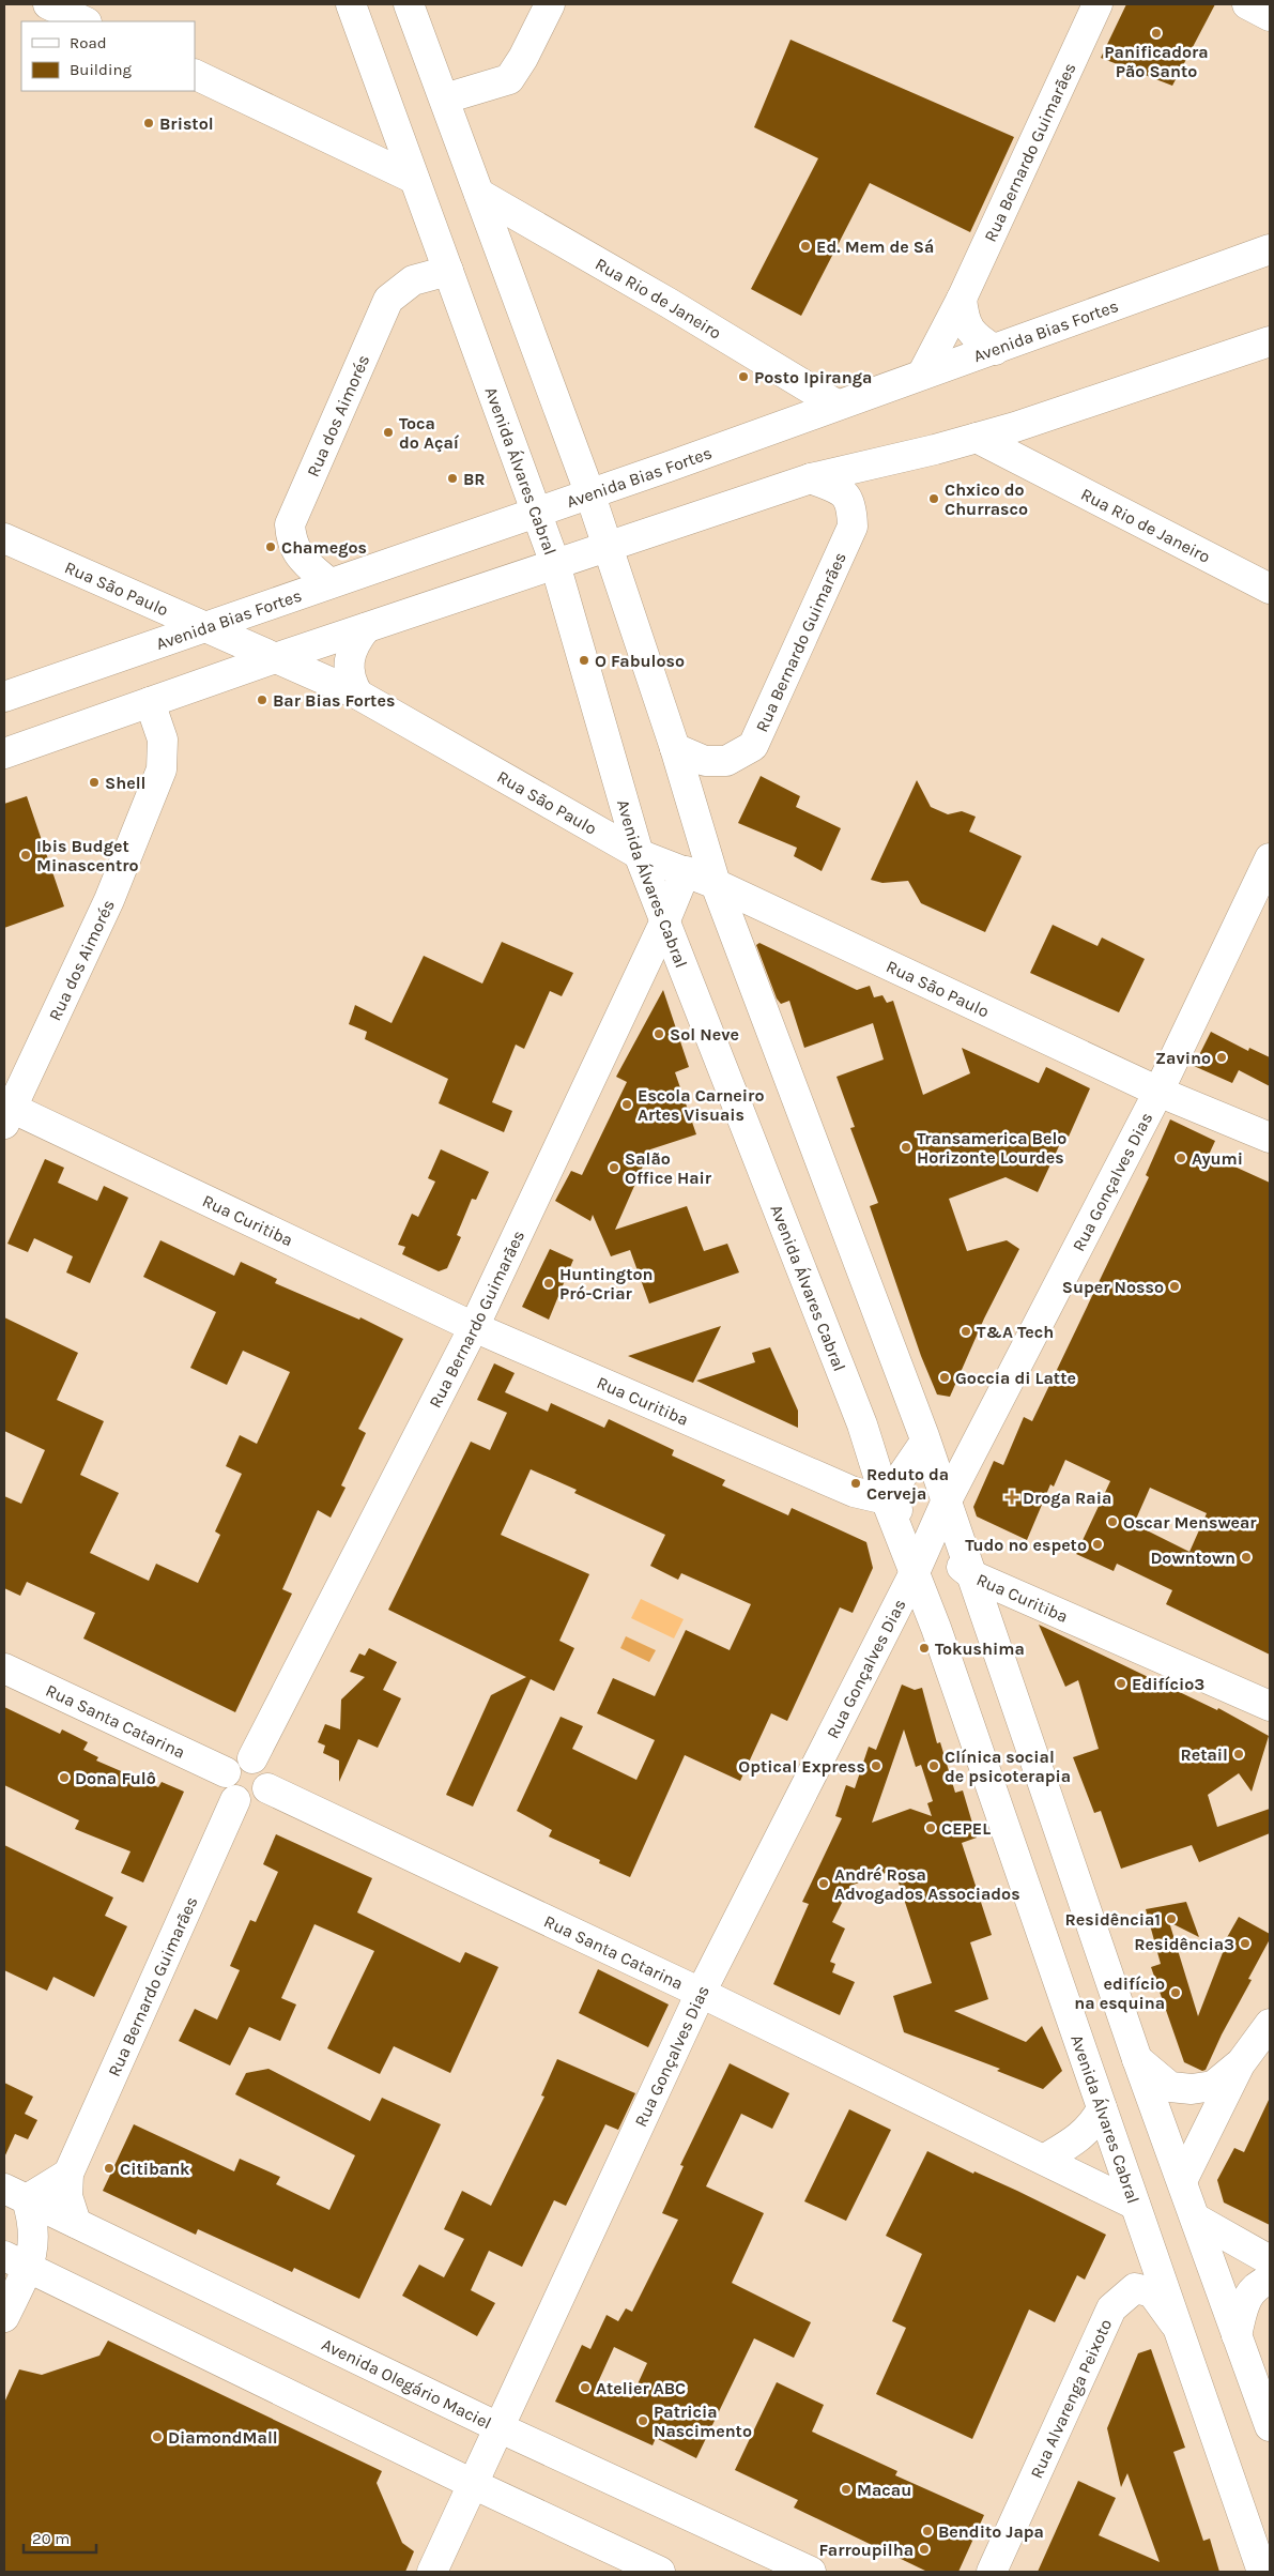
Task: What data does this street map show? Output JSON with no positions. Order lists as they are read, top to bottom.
{
  "streets": {
    "street": [
      "Rua Bernardo Guimarães",
      "Rua Rio de Janeiro",
      "Avenida Bias Fortes",
      "Rua dos Aimorés",
      "Avenida Álvares Cabral",
      "Rua São Paulo",
      "Rua Gonçalves Dias",
      "Rua Curitiba",
      "Rua Santa Catarina",
      "Avenida Olegário Maciel",
      "Rua Alvarenga Peixoto"
    ]
  },
  "crossings": [
    ["Rua Bernardo Guimarães", "Avenida Bias Fortes"],
    ["Rua Bernardo Guimarães", "Avenida Álvares Cabral"],
    ["Rua Bernardo Guimarães", "Rua São Paulo"],
    ["Rua Bernardo Guimarães", "Rua Curitiba"],
    ["Rua Bernardo Guimarães", "Rua Santa Catarina"],
    ["Rua Bernardo Guimarães", "Avenida Olegário Maciel"],
    ["Rua Rio de Janeiro", "Avenida Bias Fortes"],
    ["Avenida Bias Fortes", "Rua dos Aimorés"],
    ["Avenida Bias Fortes", "Avenida Álvares Cabral"],
    ["Avenida Bias Fortes", "Rua São Paulo"],
    ["Rua dos Aimorés", "Avenida Álvares Cabral"],
    ["Rua dos Aimorés", "Rua Curitiba"],
    ["Avenida Álvares Cabral", "Rua São Paulo"],
    ["Avenida Álvares Cabral", "Rua Gonçalves Dias"],
    ["Avenida Álvares Cabral", "Rua Curitiba"],
    ["Avenida Álvares Cabral", "Rua Santa Catarina"],
    ["Avenida Álvares Cabral", "Rua Alvarenga Peixoto"],
    ["Rua São Paulo", "Rua Gonçalves Dias"],
    ["Rua Gonçalves Dias", "Rua Curitiba"],
    ["Rua Gonçalves Dias", "Rua Santa Catarina"],
    ["Rua Gonçalves Dias", "Avenida Olegário Maciel"]
  ],
  "places": {
    "other": [
      "Panificadora Pão Santo",
      "Bristol",
      "Ed. Mem de Sá",
      "Posto Ipiranga",
      "Toca do Açaí",
      "BR",
      "Chxico do Churrasco",
      "Chamegos",
      "O Fabuloso",
      "Bar Bias Fortes",
      "Shell",
      "Ibis Budget Minascentro",
      "Sol Neve",
      "Zavino",
      "Escola Carneiro Artes Visuais",
      "Transamerica Belo Horizonte Lourdes",
      "Ayumi",
      "Salão Office Hair",
      "Huntington Pró-Criar",
      "Super Nosso",
      "T&A Tech",
      "Goccia di Latte",
      "Reduto da Cerveja",
      "Oscar Menswear",
      "Tudo no espeto",
      "Downtown",
      "Tokushima",
      "Edifício3",
      "Retail",
      "Optical Express",
      "Clínica social de psicoterapia",
      "Dona Fulô",
      "CEPEL",
      "André Rosa Advogados Associados",
      "Residência1",
      "Residência3",
      "edifício na esquina",
      "Citibank",
      "Atelier ABC",
      "Patricia Nascimento",
      "DiamondMall",
      "Macau",
      "Bendito Japa",
      "Farroupilha"
    ],
    "health": ["Droga Raia"]
  },
  "legend": ["Road", "Building"],
  "scale_bar": "20 m"
}
